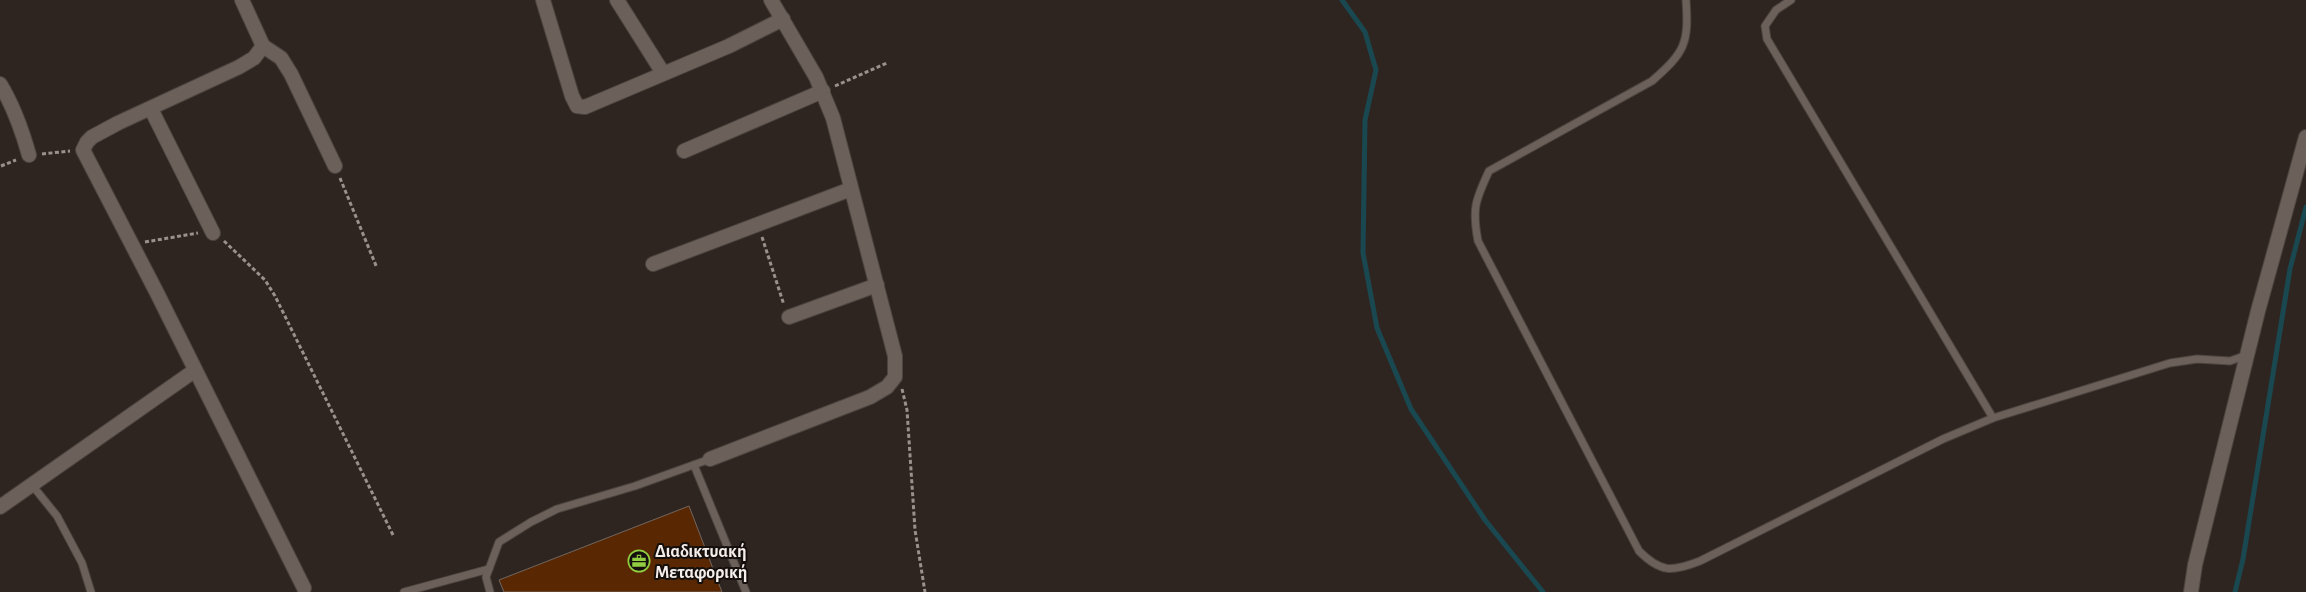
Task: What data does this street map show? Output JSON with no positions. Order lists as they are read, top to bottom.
{
  "places": {
    "office": ["Διαδικτυακή Μεταφορική"]
  }
}
